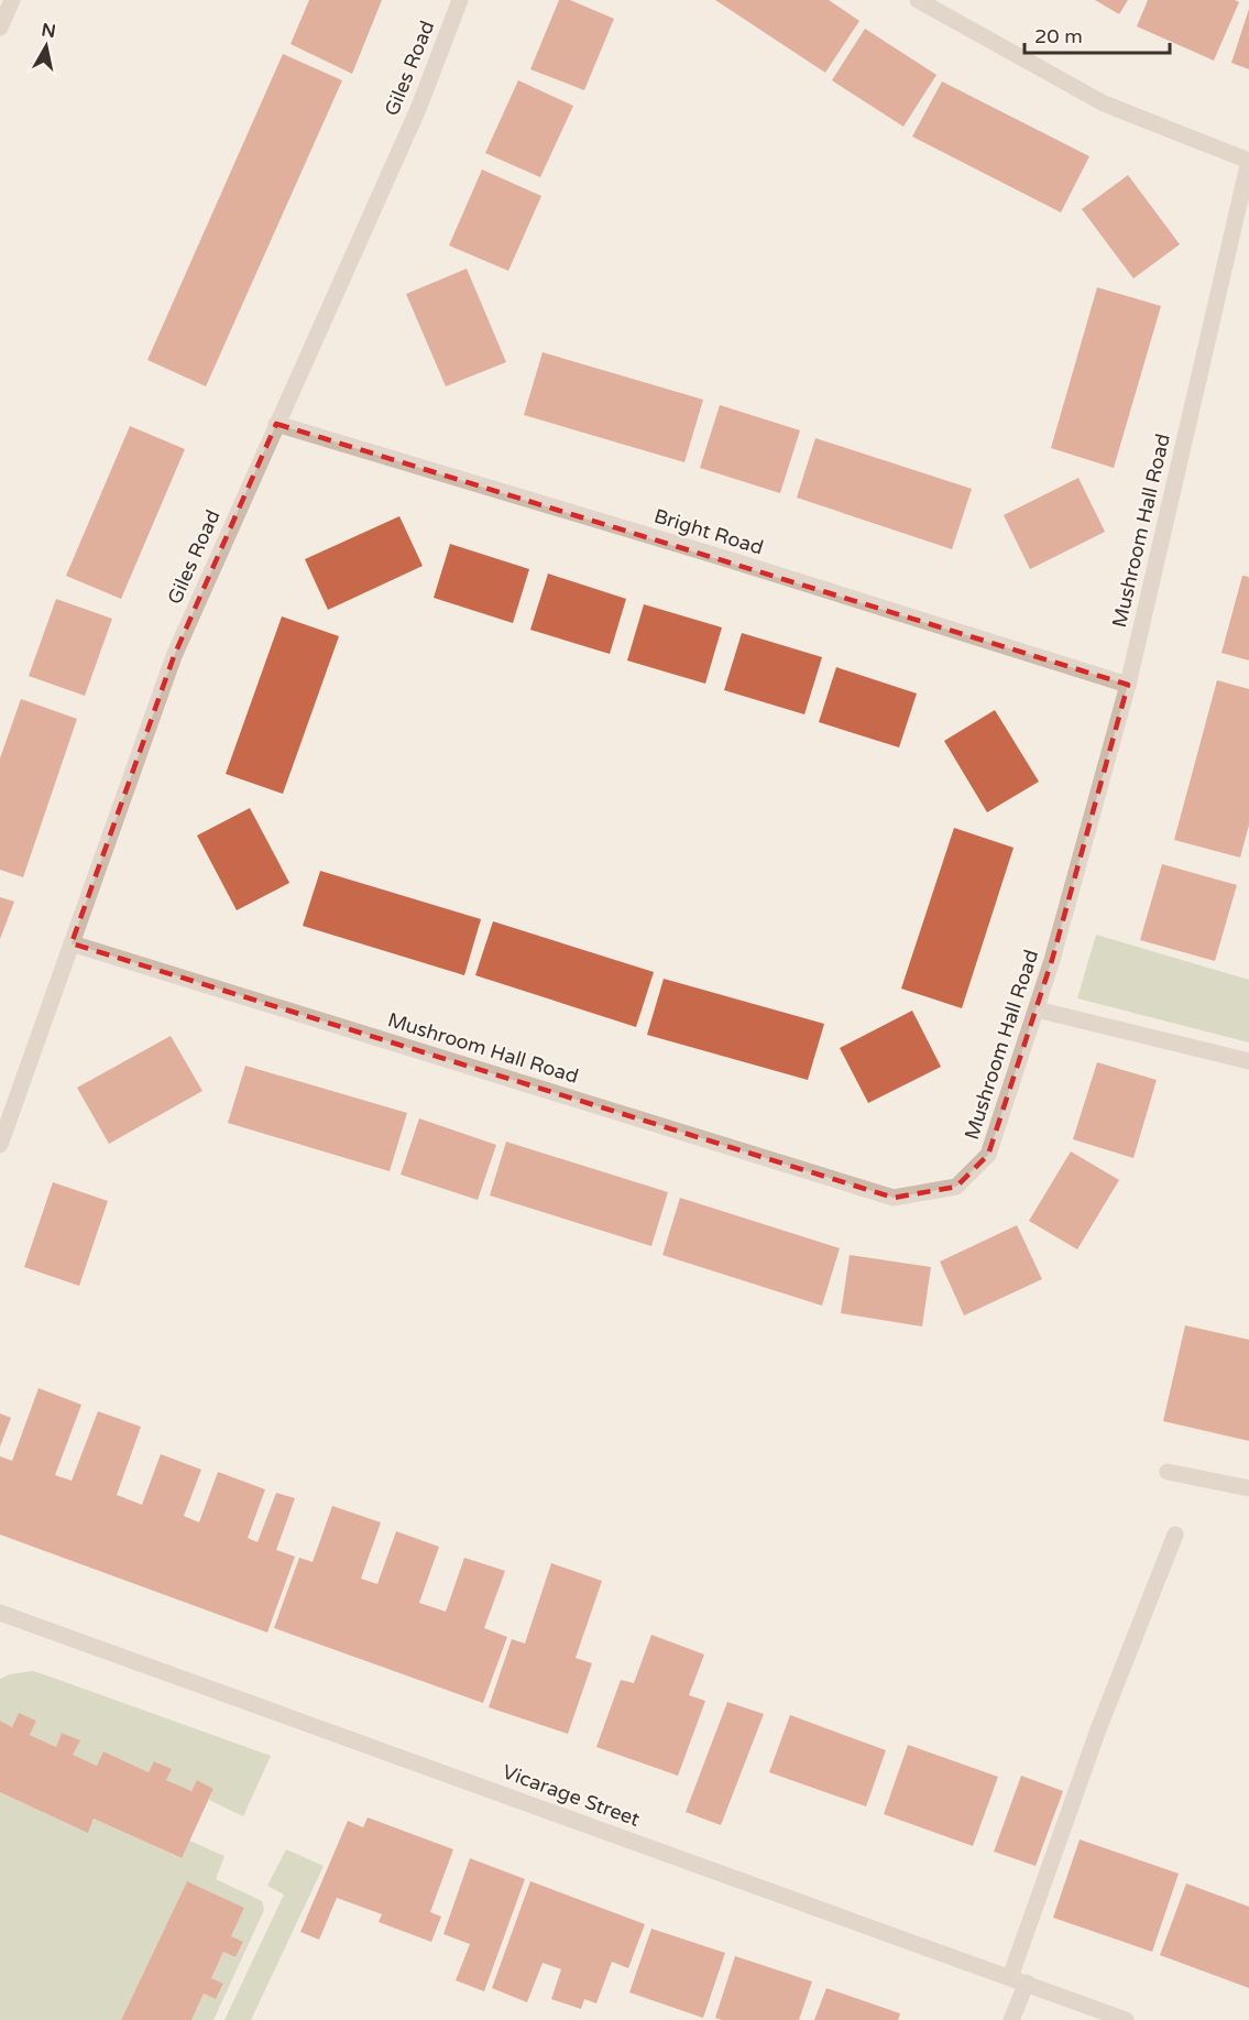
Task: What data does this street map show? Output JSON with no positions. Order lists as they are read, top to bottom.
{
  "streets": {
    "street": [
      "Giles Road",
      "Mushroom Hall Road",
      "Bright Road",
      "Vicarage Street"
    ]
  },
  "crossings": [
    ["Giles Road", "Mushroom Hall Road"],
    ["Giles Road", "Bright Road"],
    ["Mushroom Hall Road", "Bright Road"]
  ],
  "scale_bar": "20 m",
  "north": "top"
}
